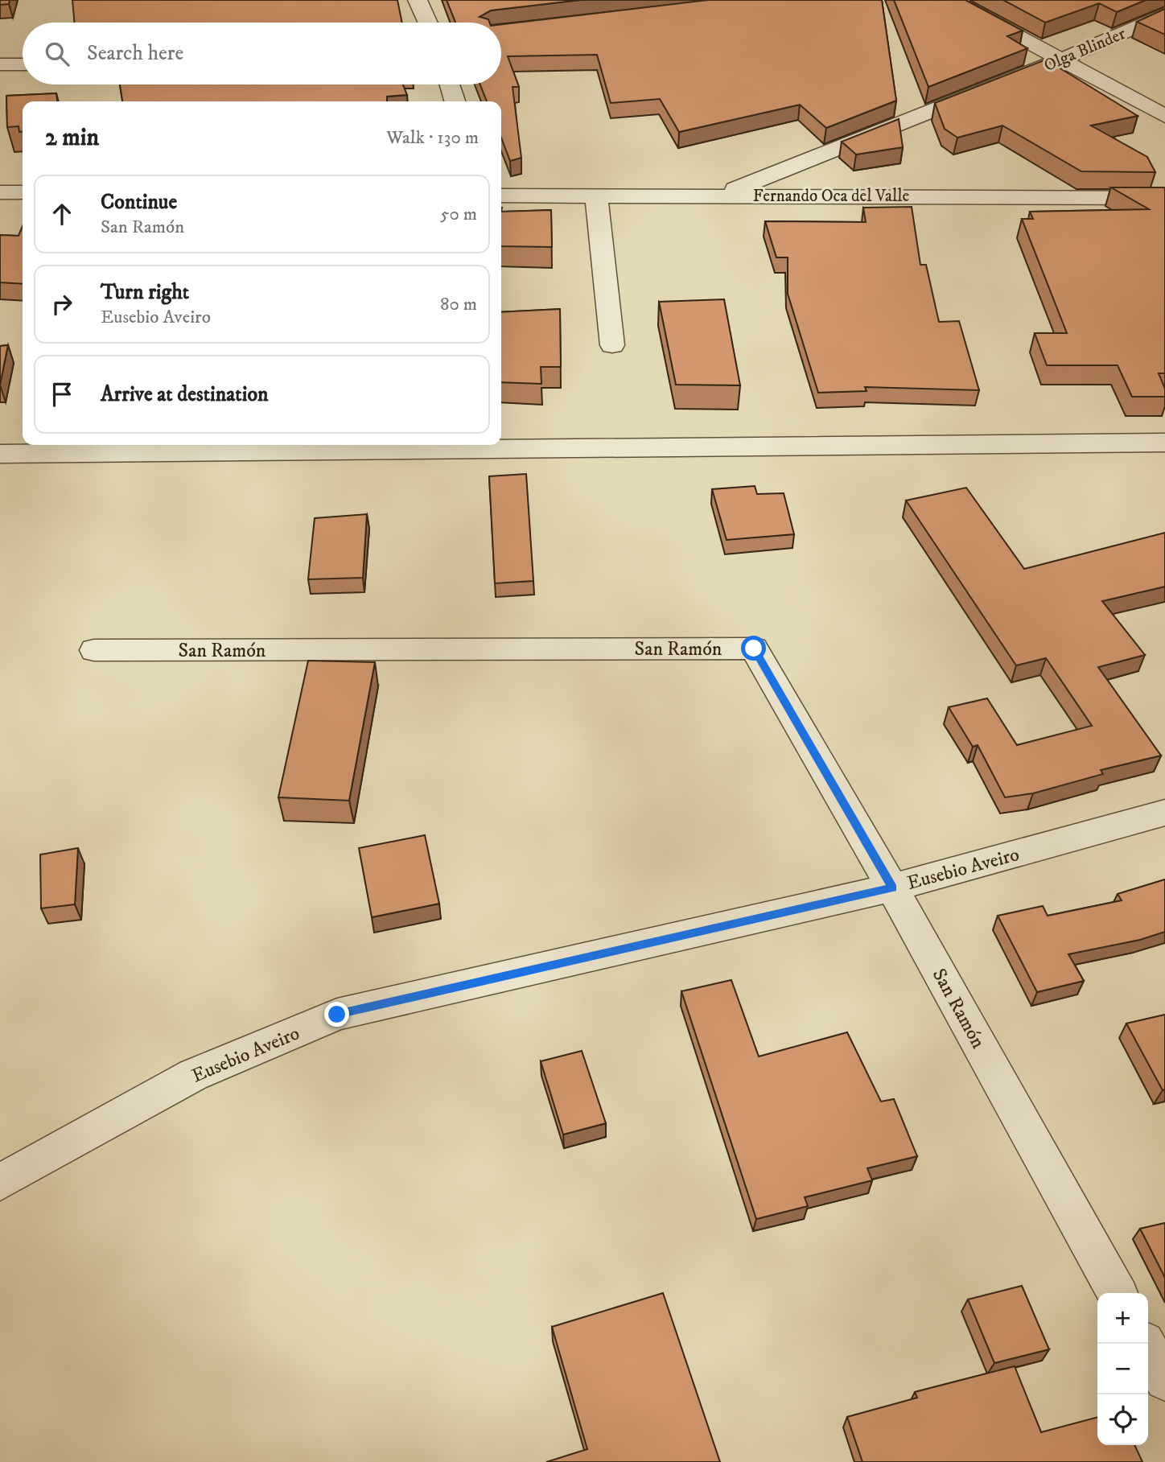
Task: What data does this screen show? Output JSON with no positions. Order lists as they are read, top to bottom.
{
  "streets": {
    "street": [
      "Olga Blinder",
      "Fernando Oca del Valle",
      "San Ramón",
      "Eusebio Aveiro"
    ]
  },
  "crossings": [
    ["Olga Blinder", "Fernando Oca del Valle"],
    ["San Ramón", "Eusebio Aveiro"]
  ],
  "page": {
    "search": "Search here",
    "heading": ["2 min", "Walk · 130 m"],
    "list": [
      ["Continue", "San Ramón", "50 m"],
      ["Turn right", "Eusebio Aveiro", "80 m"],
      "Arrive at destination"
    ],
    "map_buttons": ["+", "−"]
  }
}
